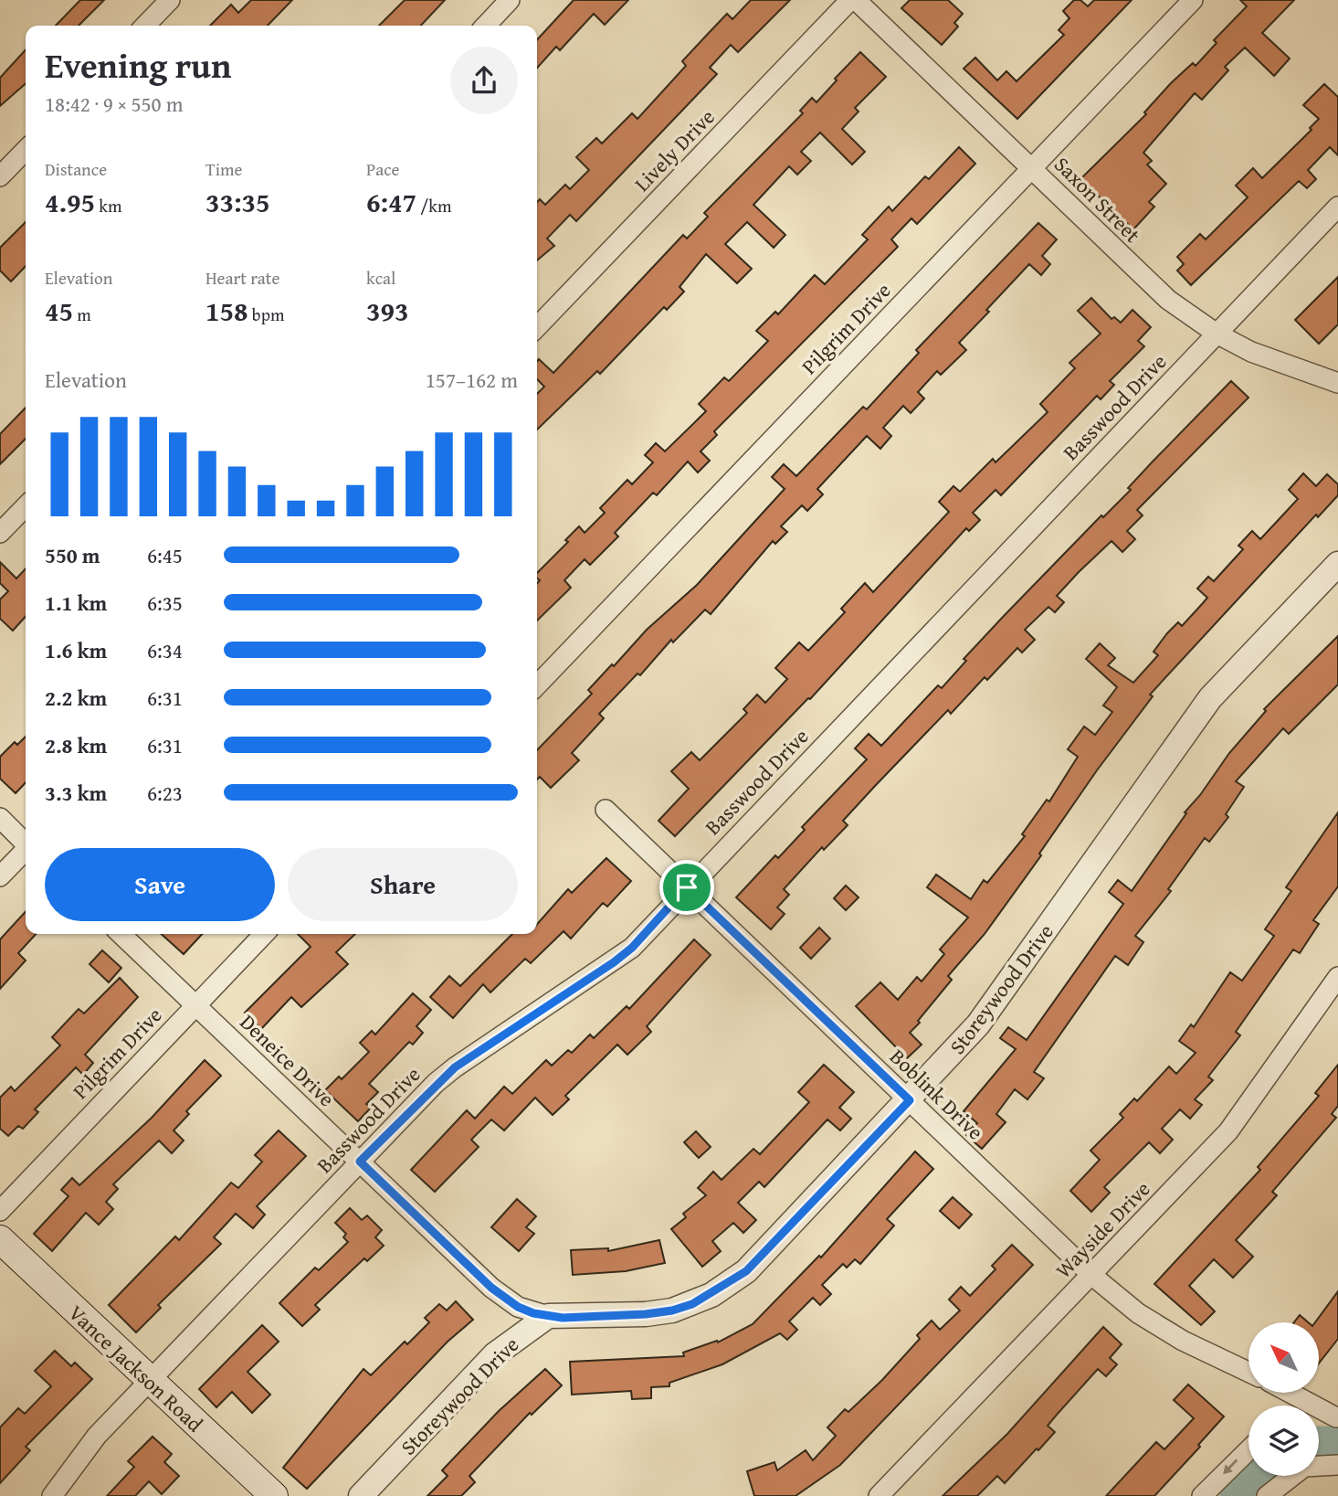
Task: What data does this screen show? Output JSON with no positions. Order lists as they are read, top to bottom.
{
  "streets": {
    "main road": ["Vance Jackson Road"],
    "street": [
      "Lively Drive",
      "Saxon Street",
      "Pilgrim Drive",
      "Basswood Drive",
      "Storeywood Drive",
      "Deneice Drive",
      "Boblink Drive",
      "Wayside Drive"
    ]
  },
  "crossings": [
    ["Saxon Street", "Pilgrim Drive"],
    ["Saxon Street", "Basswood Drive"],
    ["Pilgrim Drive", "Deneice Drive"],
    ["Basswood Drive", "Deneice Drive"],
    ["Basswood Drive", "Boblink Drive"],
    ["Basswood Drive", "Vance Jackson Road"],
    ["Storeywood Drive", "Deneice Drive"],
    ["Storeywood Drive", "Boblink Drive"],
    ["Boblink Drive", "Wayside Drive"]
  ],
  "north": "top left",
  "page": {
    "heading": ["Evening run", "18:42 · 9 × 550 m"],
    "stats": [
      ["Distance", "4.95 km"],
      ["Time", "33:35"],
      ["Pace", "6:47 /km"],
      ["Elevation", "45 m"],
      ["Heart rate", "158 bpm"],
      ["kcal", "393"]
    ],
    "chart": ["Elevation", "157–162 m"],
    "list": [
      {
        "name": "550 m",
        "note": "6:45"
      },
      {
        "name": "1.1 km",
        "note": "6:35"
      },
      {
        "name": "1.6 km",
        "note": "6:34"
      },
      {
        "name": "2.2 km",
        "note": "6:31"
      },
      {
        "name": "2.8 km",
        "note": "6:31"
      },
      {
        "name": "3.3 km",
        "note": "6:23"
      }
    ],
    "buttons": ["Save", "Share"]
  }
}
